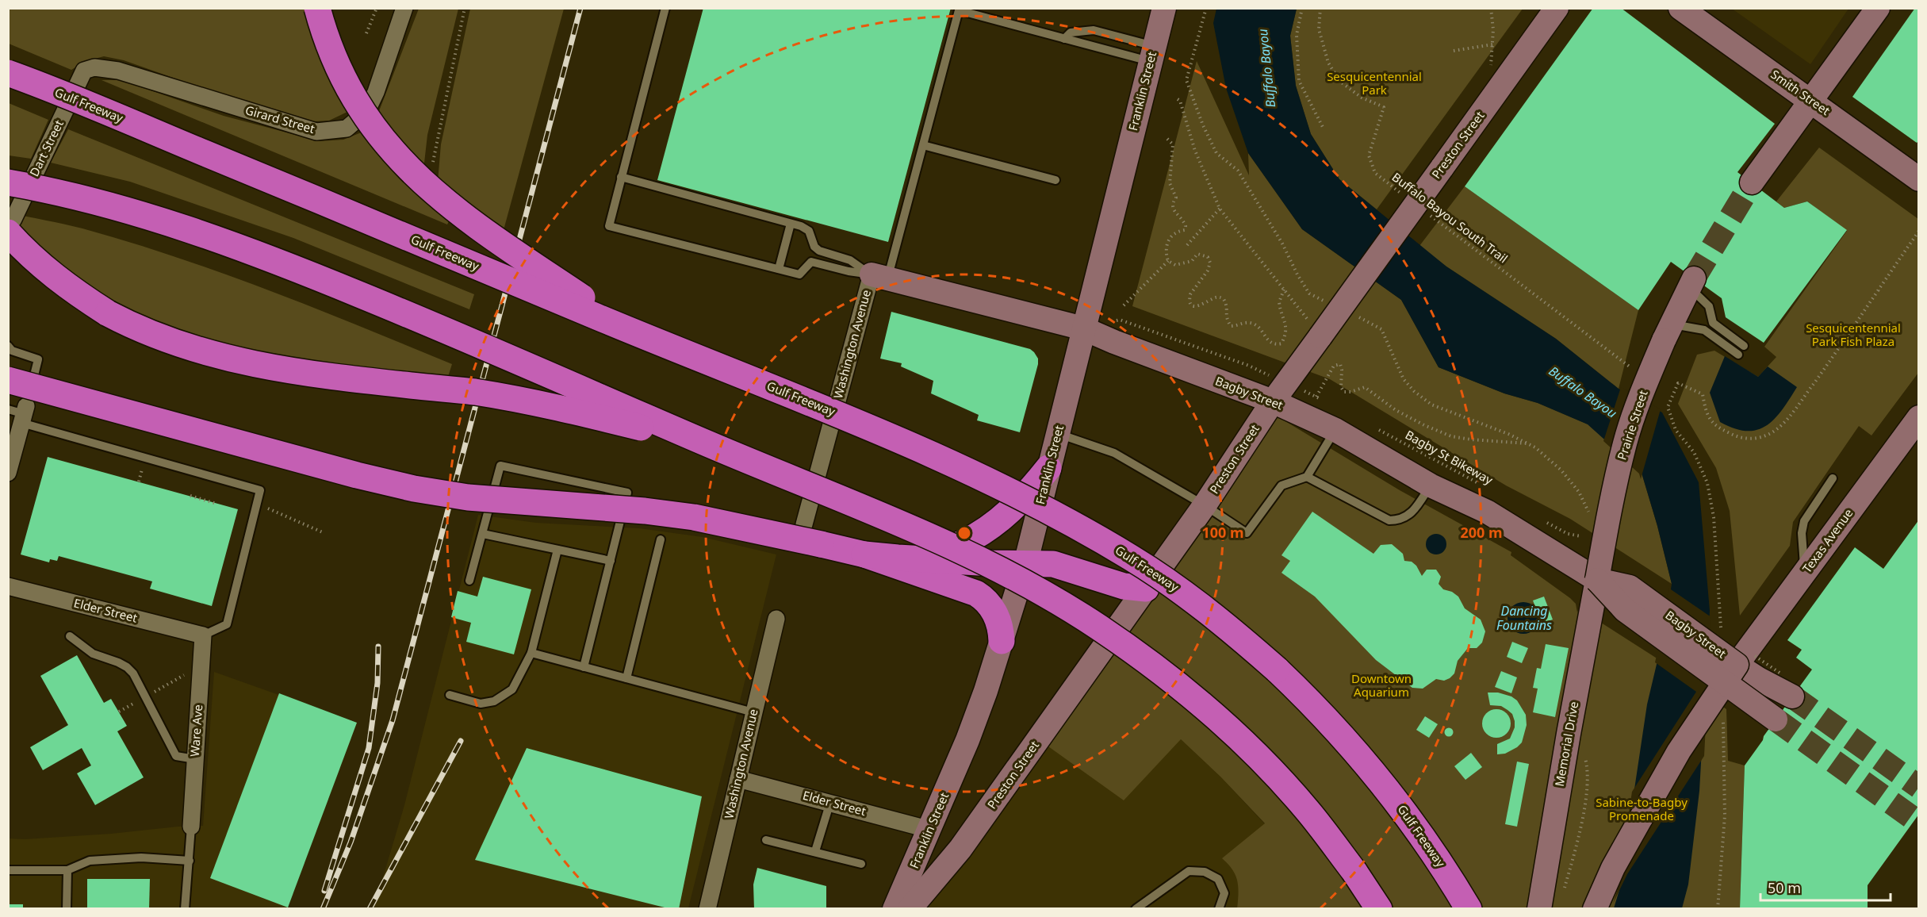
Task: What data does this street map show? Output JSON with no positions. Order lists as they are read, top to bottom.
{
  "streets": {
    "highway": ["Gulf Freeway"],
    "street": [
      "Franklin Street",
      "Smith Street",
      "Girard Street",
      "Preston Street",
      "Dart Street",
      "Washington Avenue",
      "Bagby Street",
      "Prairie Street",
      "Texas Avenue",
      "Elder Street",
      "Ware Ave",
      "Memorial Drive"
    ],
    "path": ["Buffalo Bayou South Trail", "Bagby St Bikeway"]
  },
  "crossings": [
    ["Franklin Street", "Bagby Street"],
    ["Franklin Street", "Elder Street"],
    ["Girard Street", "Dart Street"],
    ["Preston Street", "Bagby Street"],
    ["Washington Avenue", "Bagby Street"],
    ["Washington Avenue", "Elder Street"],
    ["Bagby Street", "Prairie Street"],
    ["Bagby Street", "Texas Avenue"],
    ["Bagby Street", "Memorial Drive"],
    ["Prairie Street", "Memorial Drive"],
    ["Elder Street", "Ware Ave"]
  ],
  "water": ["Buffalo Bayou", "Dancing Fountains"],
  "parks": [
    "Sesquicentennial Park",
    "Sesquicentennial Park Fish Plaza",
    "Downtown Aquarium",
    "Sabine-to-Bagby Promenade"
  ],
  "scale_bar": "50 m",
  "rings": ["100 m", "200 m"]
}
